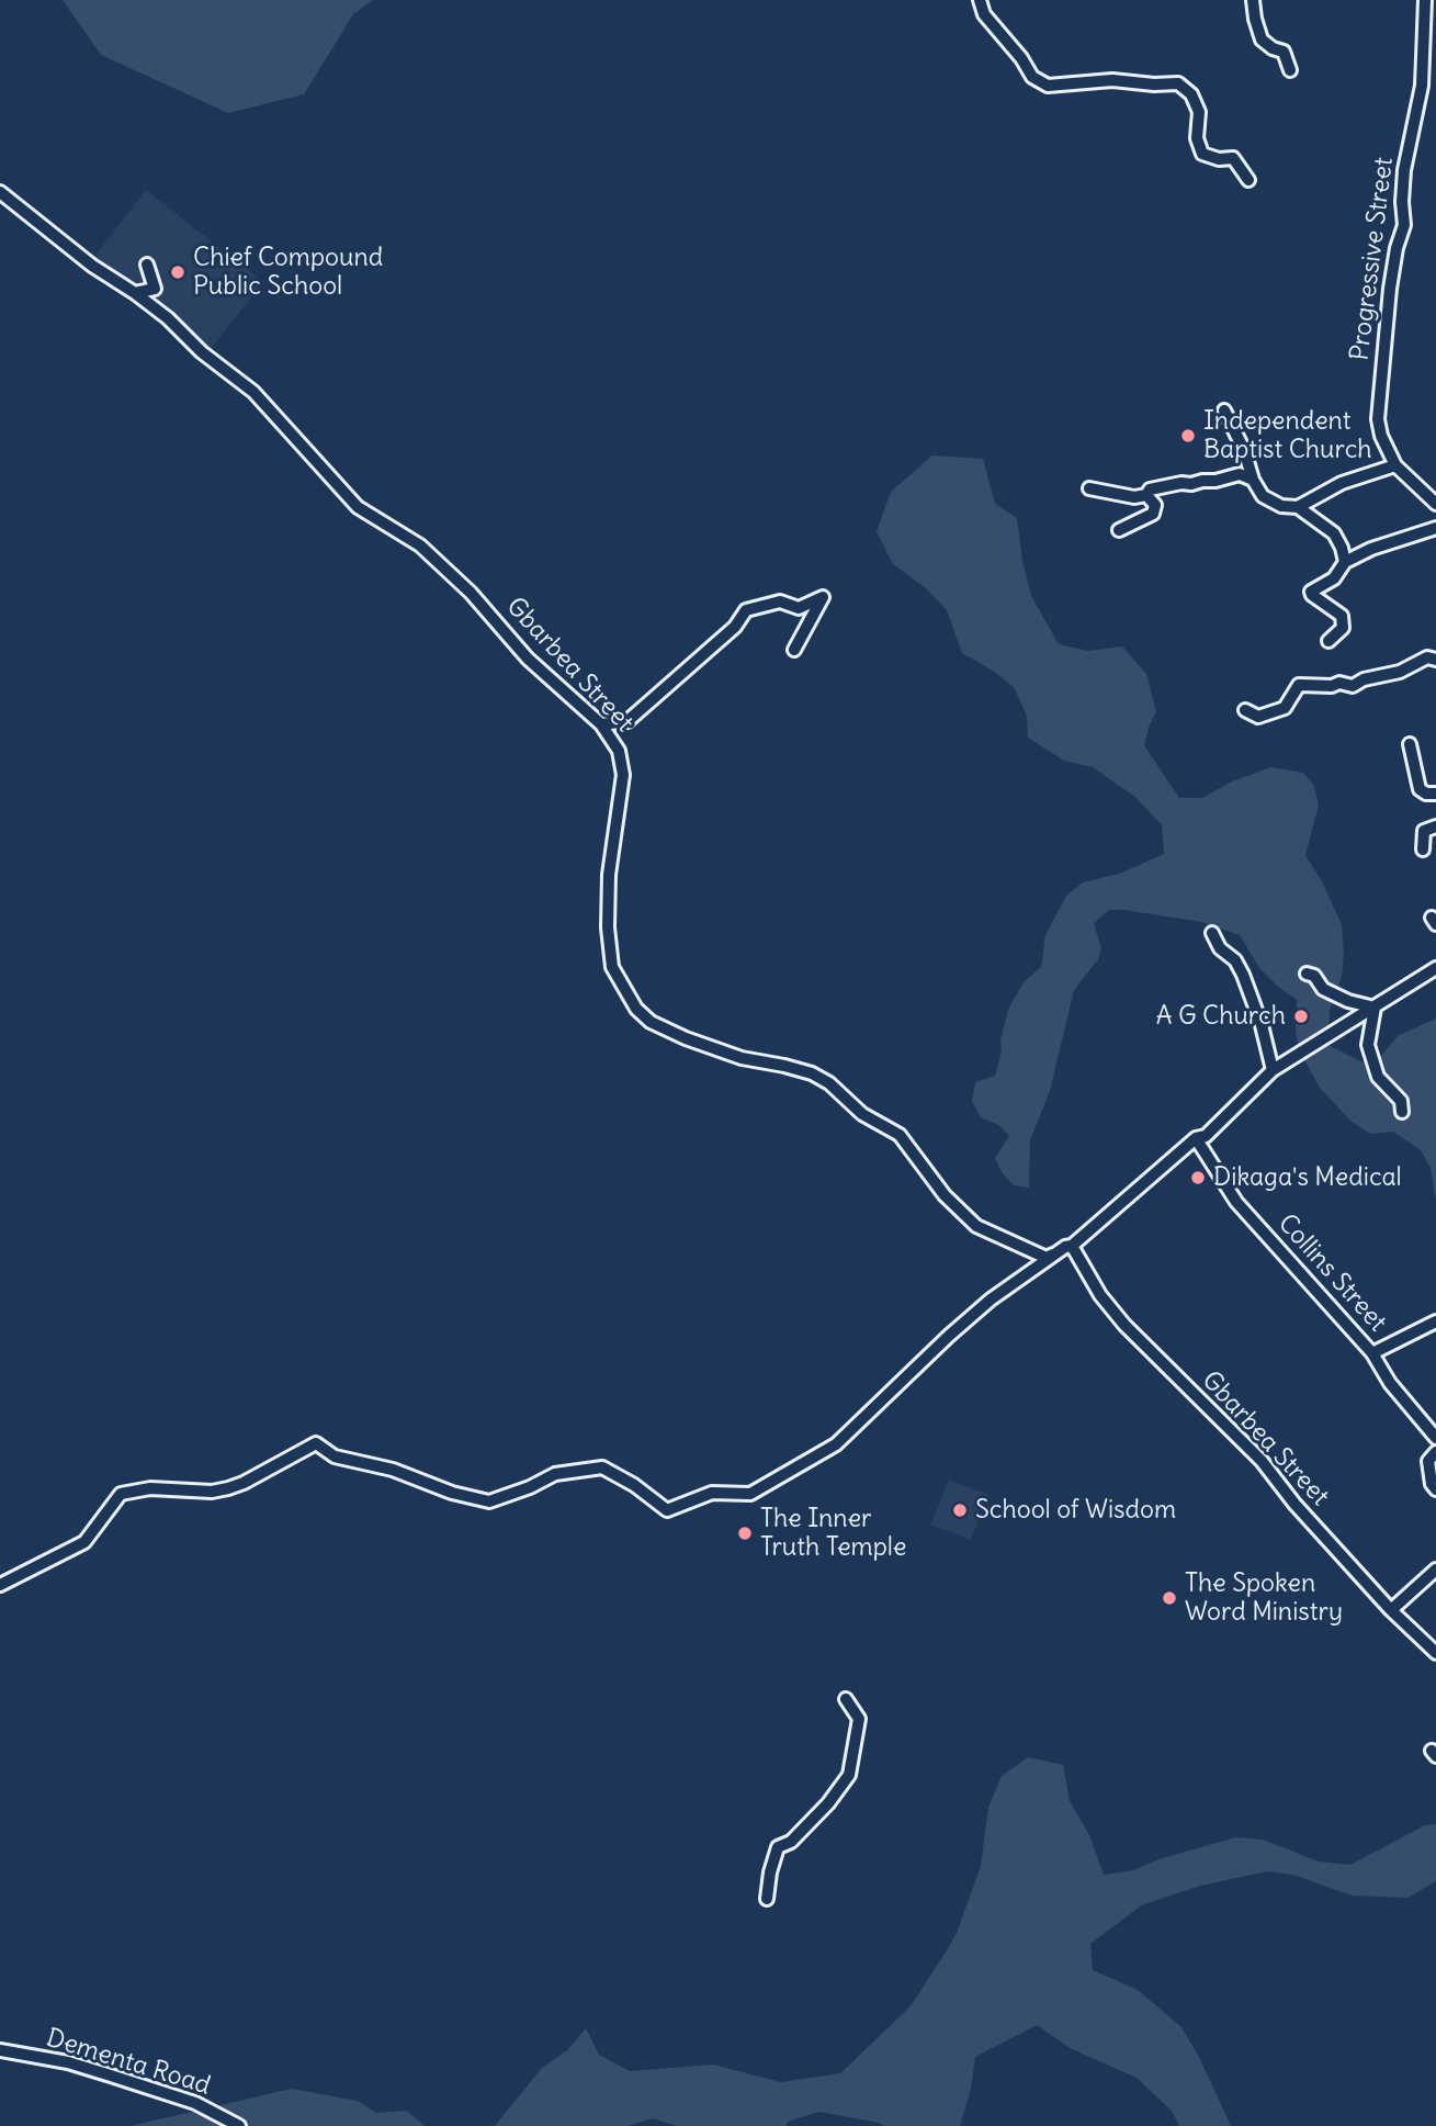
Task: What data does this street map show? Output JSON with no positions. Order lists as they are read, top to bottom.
{
  "streets": {
    "street": [
      "Progressive Street",
      "Gbarbea Street",
      "Collins Street",
      "Dementa Road"
    ]
  },
  "places": [
    "Chief Compound Public School",
    "Independent Baptist Church",
    "A G Church",
    "Dikaga's Medical",
    "School of Wisdom",
    "The Inner Truth Temple",
    "The Spoken Word Ministry"
  ]
}
